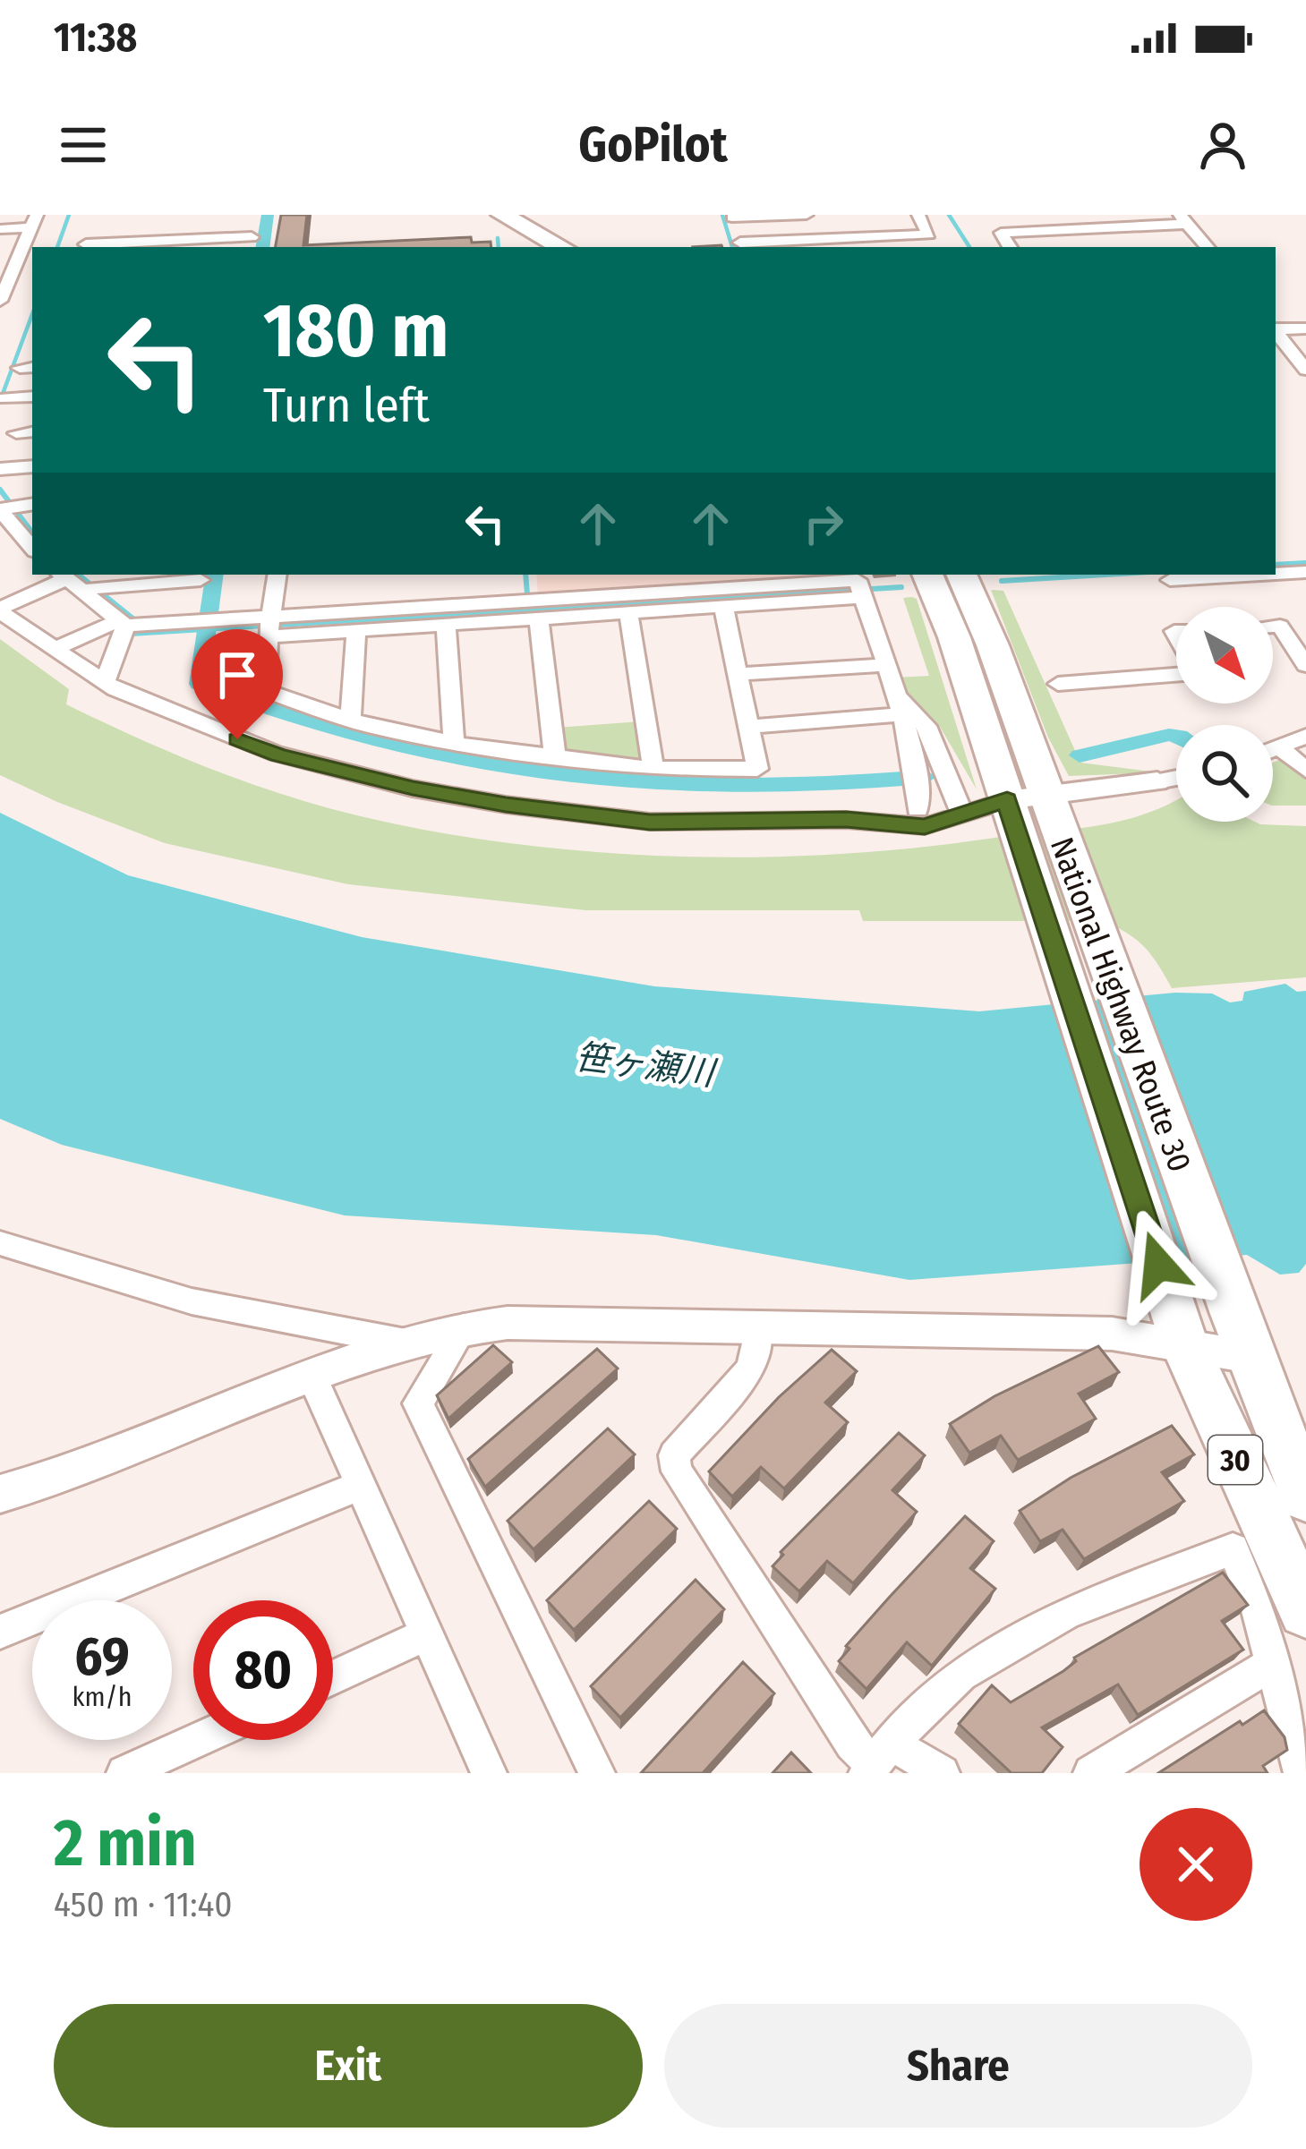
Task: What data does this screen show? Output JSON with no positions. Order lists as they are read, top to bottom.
{
  "streets": {
    "highway": ["National Highway Route 30", "30"]
  },
  "water": ["笹ヶ瀬川"],
  "north": "bottom right",
  "page": {
    "status": "11:38",
    "header": "GoPilot",
    "turn": ["180 m", "Turn left"],
    "speed": "69 km/h",
    "limit": "80",
    "heading": ["2 min", "450 m · 11:40"],
    "buttons": ["Exit", "Share"]
  }
}
